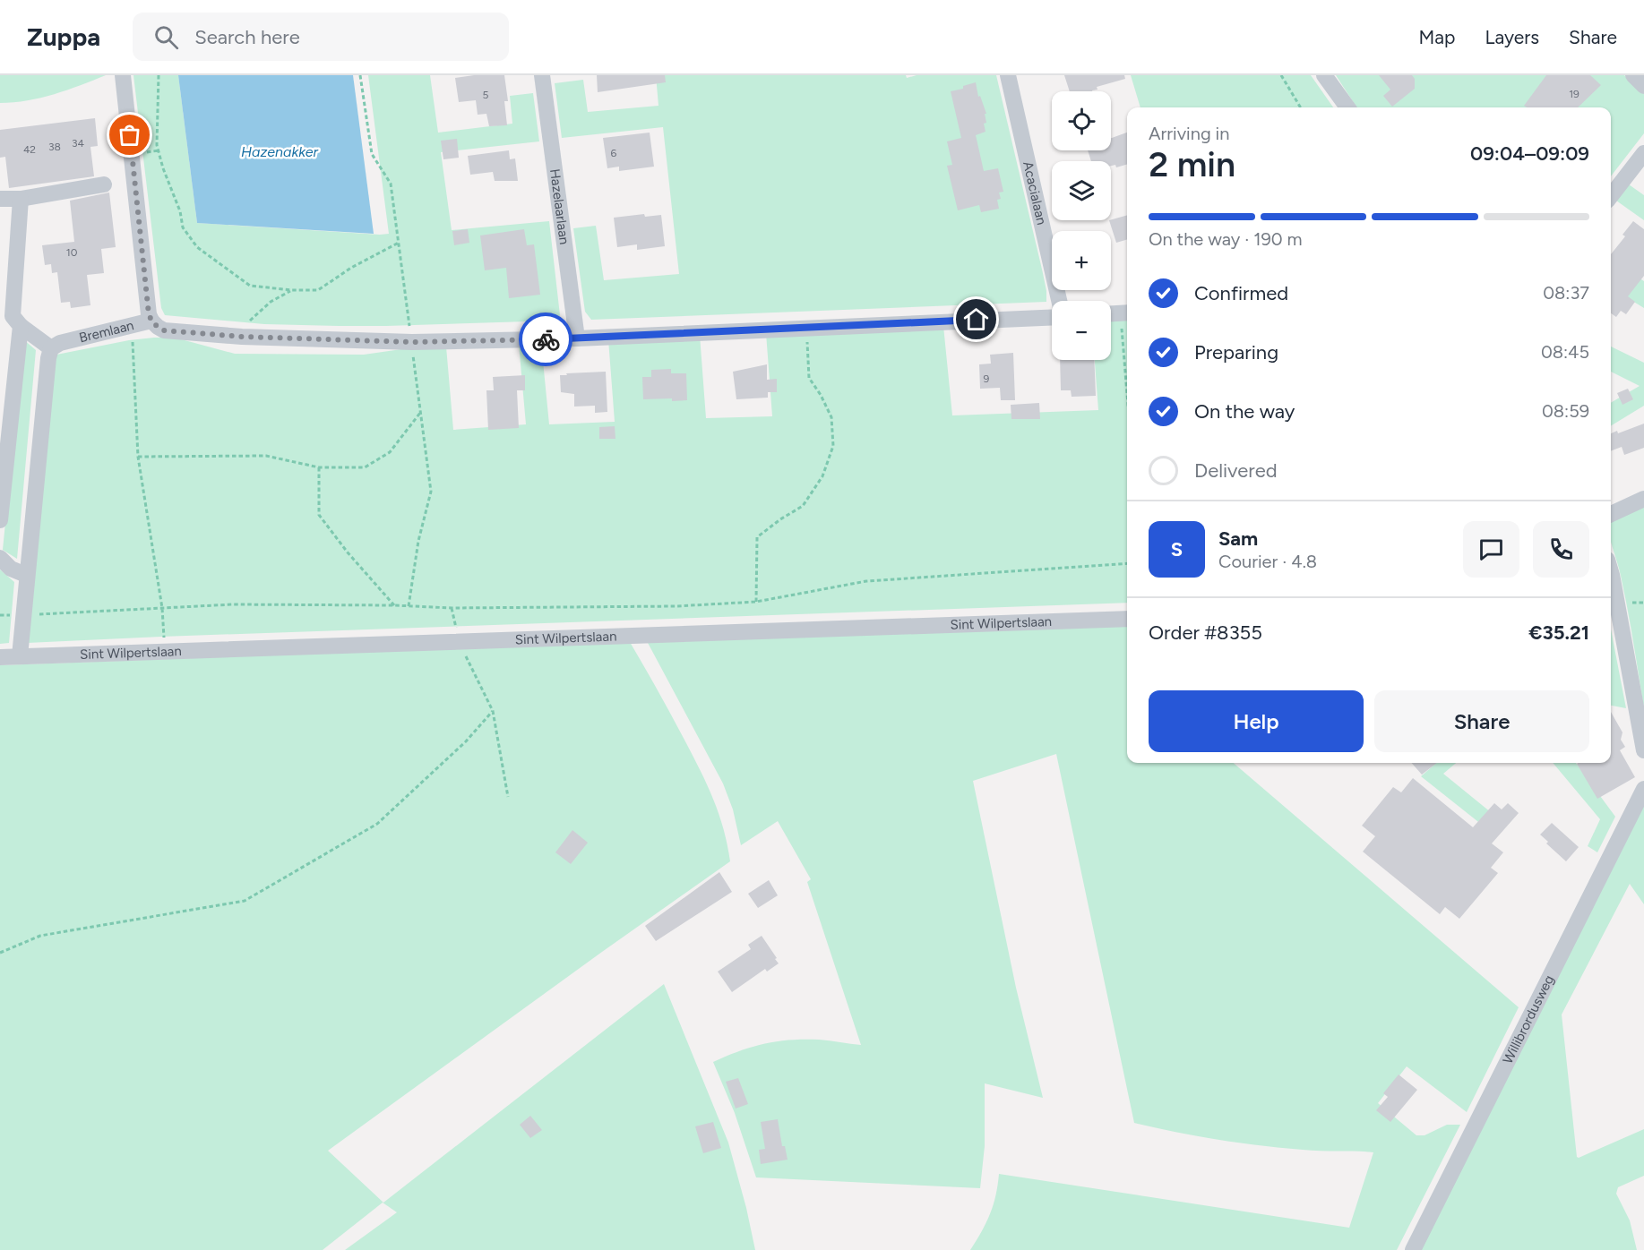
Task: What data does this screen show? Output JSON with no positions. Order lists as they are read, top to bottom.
{
  "streets": {
    "street": [
      "Acacialaan",
      "Hazelaarlaan",
      "Bremlaan",
      "Sint Wilpertslaan",
      "Willibrordusweg"
    ]
  },
  "crossings": [
    ["Hazelaarlaan", "Bremlaan"]
  ],
  "water": ["Hazenakker"],
  "house_numbers": [
    "19",
    "5",
    "34",
    "38",
    "42",
    "6",
    "10",
    "9"
  ],
  "page": {
    "header": "Zuppa",
    "search": "Search here",
    "nav": ["Map", "Layers", "Share"],
    "map_buttons": ["+", "−"],
    "heading": ["2 min", "Arriving in", "09:04–09:09"],
    "panel": [
      "Sam",
      "Courier · 4.8",
      "Order #8355",
      "€35.21"
    ],
    "bar": "On the way · 190 m",
    "list": [
      ["Confirmed", "08:37"],
      ["Preparing", "08:45"],
      ["On the way", "08:59"],
      "Delivered"
    ],
    "round": "S",
    "buttons": ["Help", "Share"]
  }
}
